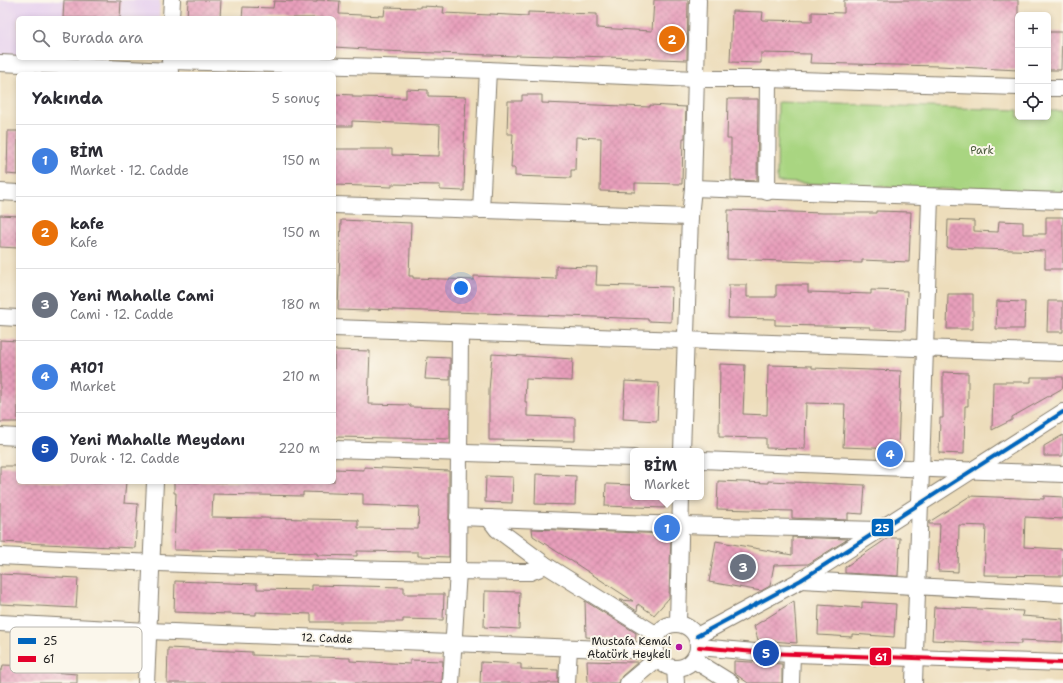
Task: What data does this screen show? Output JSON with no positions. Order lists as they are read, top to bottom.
{
  "streets": {
    "street": ["12. Cadde"]
  },
  "parks": ["Park"],
  "places": ["Mustafa Kemal Atatürk Heykeli"],
  "lines": ["transit line 25", "transit line 61"],
  "legend": ["25", "61"],
  "page": {
    "map_buttons": ["+", "−"],
    "search": "Burada ara",
    "pins": [
      "2",
      "4",
      "1",
      "3",
      "5"
    ],
    "heading": ["Yakında", "5 sonuç"],
    "list": [
      {
        "mark": "1",
        "name": "BİM",
        "note": "Market · 12. Cadde",
        "value": "150 m"
      },
      {
        "mark": "2",
        "name": "kafe",
        "note": "Kafe",
        "value": "150 m"
      },
      {
        "mark": "3",
        "name": "Yeni Mahalle Cami",
        "note": "Cami · 12. Cadde",
        "value": "180 m"
      },
      {
        "mark": "4",
        "name": "A101",
        "note": "Market",
        "value": "210 m"
      },
      {
        "mark": "5",
        "name": "Yeni Mahalle Meydanı",
        "note": "Durak · 12. Cadde",
        "value": "220 m"
      }
    ],
    "popup": ["BİM", "Market"]
  }
}
